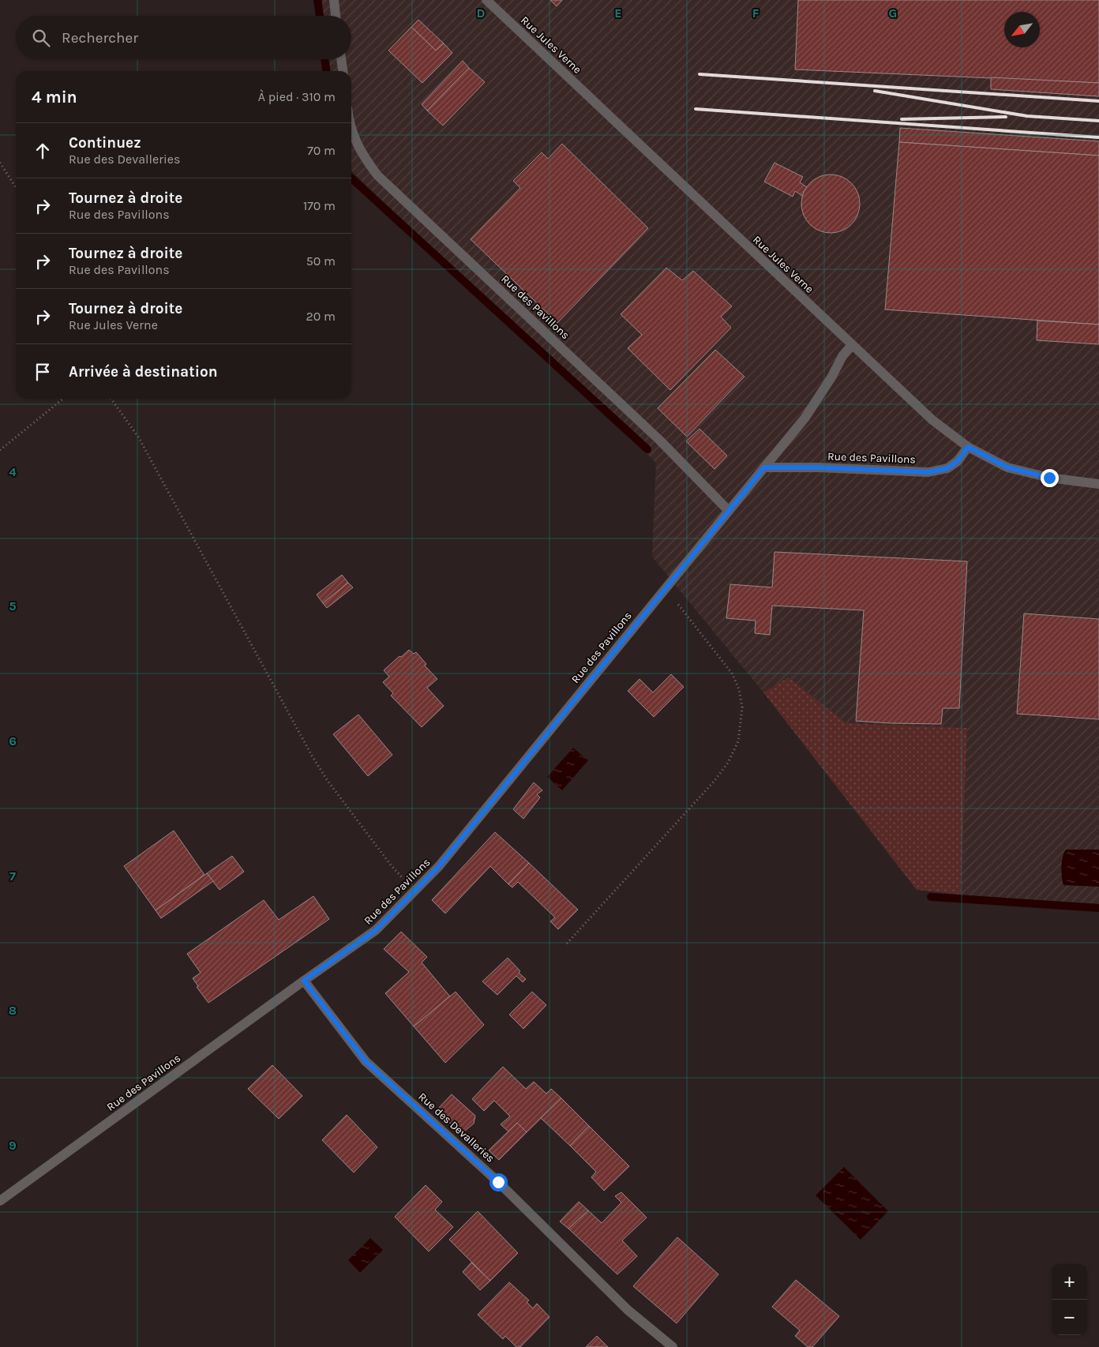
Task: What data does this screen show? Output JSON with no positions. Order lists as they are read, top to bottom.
{
  "streets": {
    "street": ["Rue Jules Verne", "Rue des Pavillons", "Rue des Devalleries"]
  },
  "crossings": [
    ["Rue Jules Verne", "Rue des Pavillons"],
    ["Rue des Pavillons", "Rue des Devalleries"]
  ],
  "north": "bottom left",
  "page": {
    "search": "Rechercher",
    "heading": ["4 min", "À pied · 310 m"],
    "list": [
      ["Continuez", "Rue des Devalleries", "70 m"],
      ["Tournez à droite", "Rue des Pavillons", "170 m"],
      ["Tournez à droite", "Rue des Pavillons", "50 m"],
      ["Tournez à droite", "Rue Jules Verne", "20 m"],
      "Arrivée à destination"
    ],
    "map_buttons": ["+", "−"]
  },
  "grid": {
    "columns": [
      "D",
      "E",
      "F",
      "G"
    ],
    "rows": [
      "4",
      "5",
      "6",
      "7",
      "8",
      "9"
    ]
  }
}
